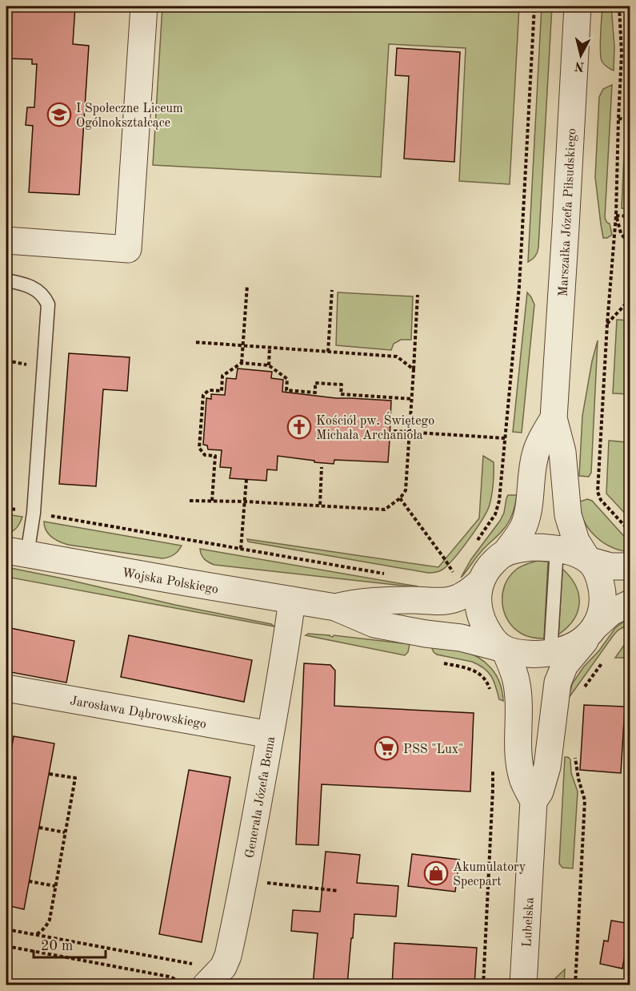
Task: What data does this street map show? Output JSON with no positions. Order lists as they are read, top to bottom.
{
  "streets": {
    "street": [
      "Marszałka Józefa Piłsudskiego",
      "Wojska Polskiego",
      "Jarosława Dąbrowskiego",
      "Generała Józefa Bema",
      "Lubelska"
    ]
  },
  "crossings": [
    ["Marszałka Józefa Piłsudskiego", "Wojska Polskiego"],
    ["Marszałka Józefa Piłsudskiego", "Lubelska"],
    ["Wojska Polskiego", "Generała Józefa Bema"],
    ["Wojska Polskiego", "Lubelska"],
    ["Jarosława Dąbrowskiego", "Generała Józefa Bema"]
  ],
  "places": {
    "school or university": ["I Społeczne Liceum Ogólnokształcące"],
    "church": ["Kościół pw. Świętego Michała Archanioła"],
    "supermarket": ["PSS \"Lux\""],
    "shop": ["Akumulatory Specpart"]
  },
  "scale_bar": "20 m",
  "north": "bottom"
}
